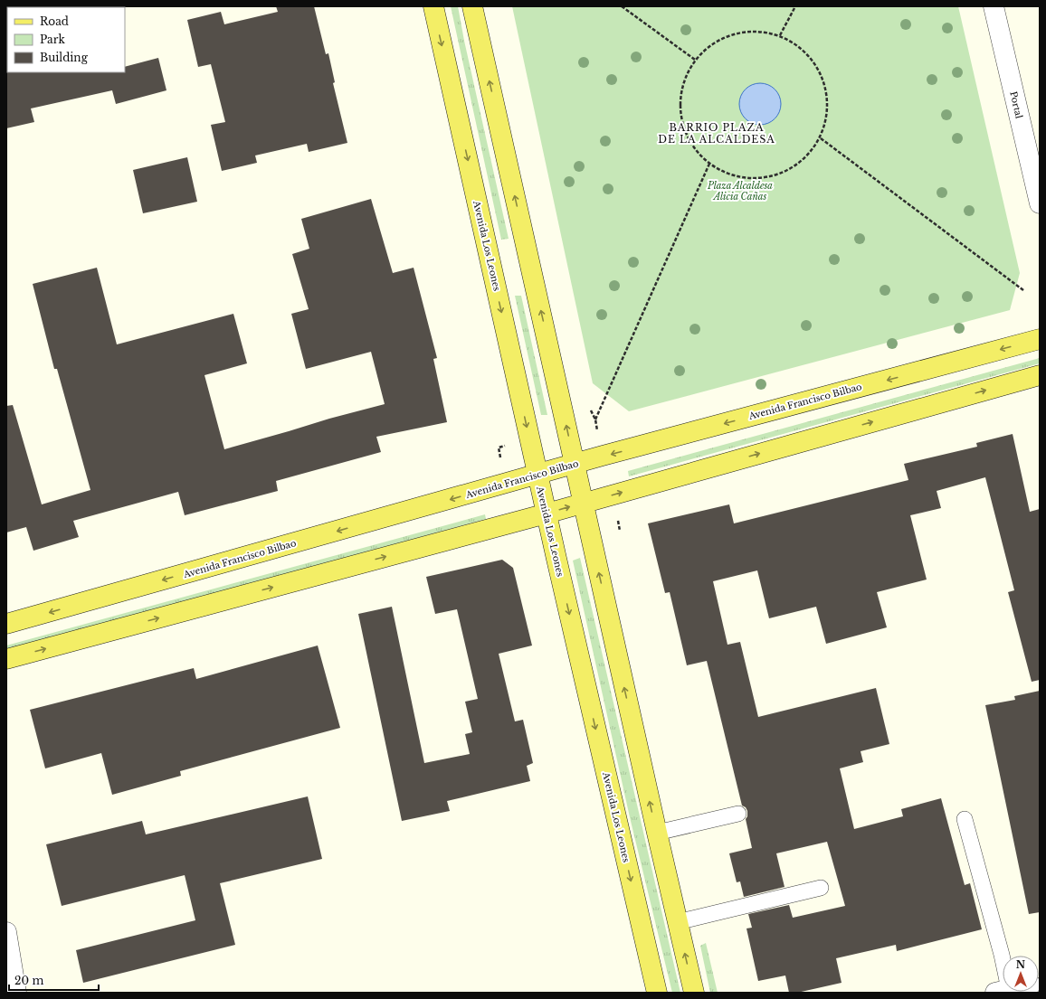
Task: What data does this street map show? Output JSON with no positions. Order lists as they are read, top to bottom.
{
  "streets": {
    "main road": ["Avenida Los Leones", "Avenida Francisco Bilbao"],
    "street": ["Portal"]
  },
  "crossings": [
    ["Avenida Los Leones", "Avenida Francisco Bilbao"]
  ],
  "districts": ["BARRIO PLAZA DE LA ALCALDESA"],
  "parks": ["Plaza Alcaldesa Alicia Cañas"],
  "legend": ["Road", "Park", "Building"],
  "scale_bar": "20 m",
  "north": "top"
}
